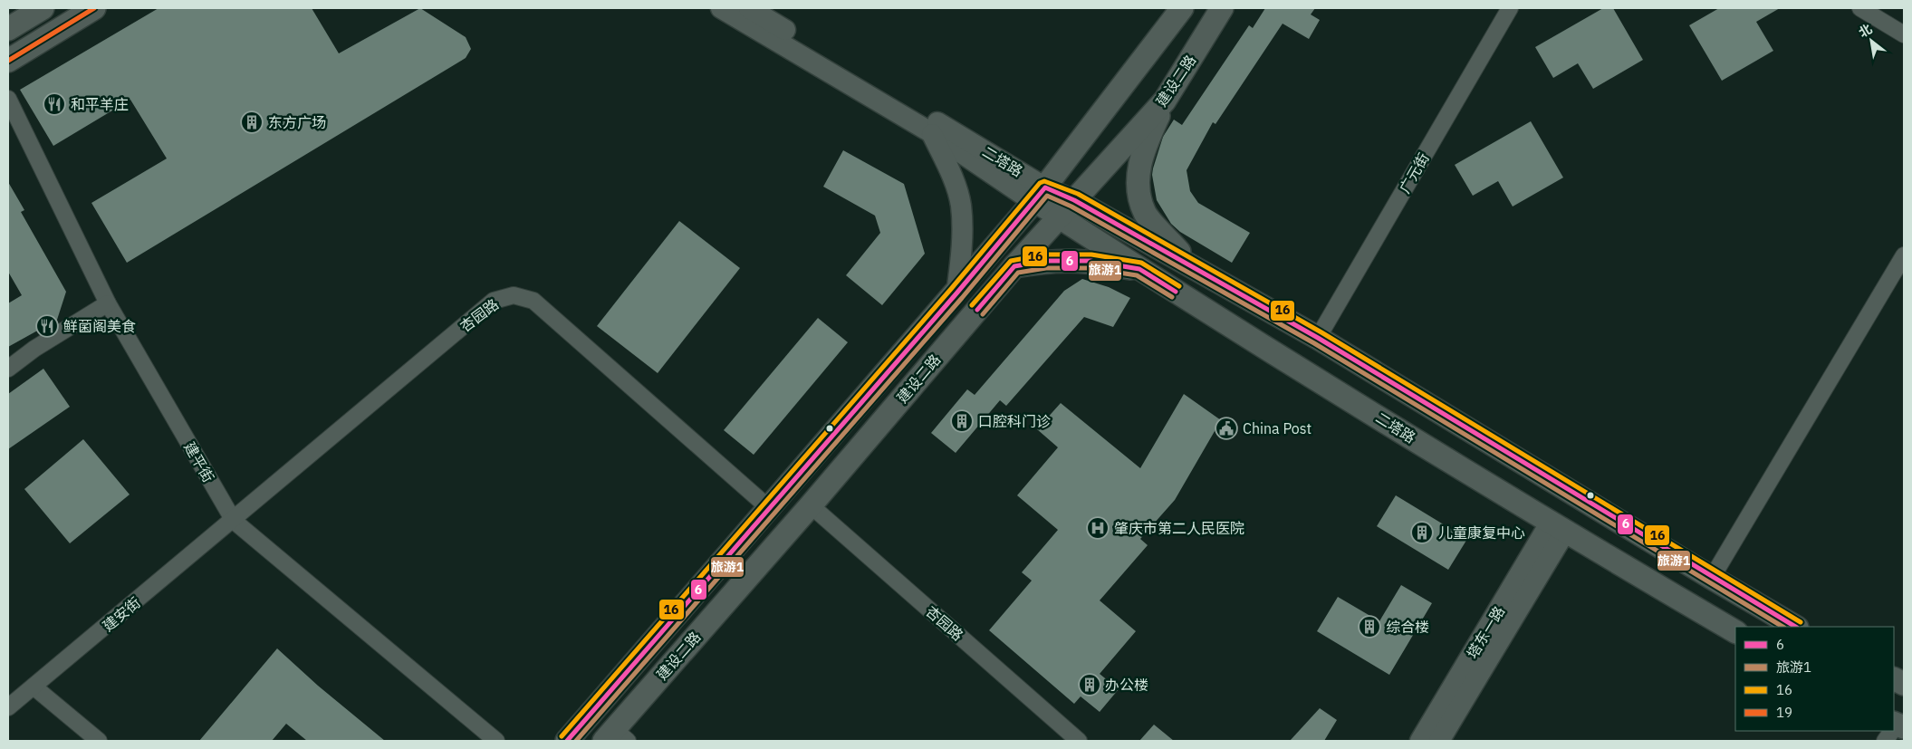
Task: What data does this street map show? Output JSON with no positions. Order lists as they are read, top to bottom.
{
  "streets": {
    "main road": ["建设二路", "二塔路"],
    "street": [
      "广元街",
      "杏园路",
      "建平街",
      "建安街",
      "塔东一路"
    ]
  },
  "crossings": [
    ["建设二路", "二塔路"],
    ["建设二路", "杏园路"],
    ["二塔路", "广元街"],
    ["二塔路", "塔东一路"],
    ["杏园路", "建平街"],
    ["杏园路", "建安街"],
    ["建平街", "建安街"]
  ],
  "places": {
    "restaurant": ["和平羊庄", "鲜菌阁美食"],
    "building": [
      "东方广场",
      "口腔科门诊",
      "儿童康复中心",
      "综合楼",
      "办公楼"
    ],
    "public building": ["China Post"],
    "hospital": ["肇庆市第二人民医院"]
  },
  "lines": [
    "transit line 19",
    "transit line 16",
    "transit line 6",
    "transit line 旅游1"
  ],
  "legend": [
    "6",
    "旅游1",
    "16",
    "19"
  ],
  "north": "top left"
}
